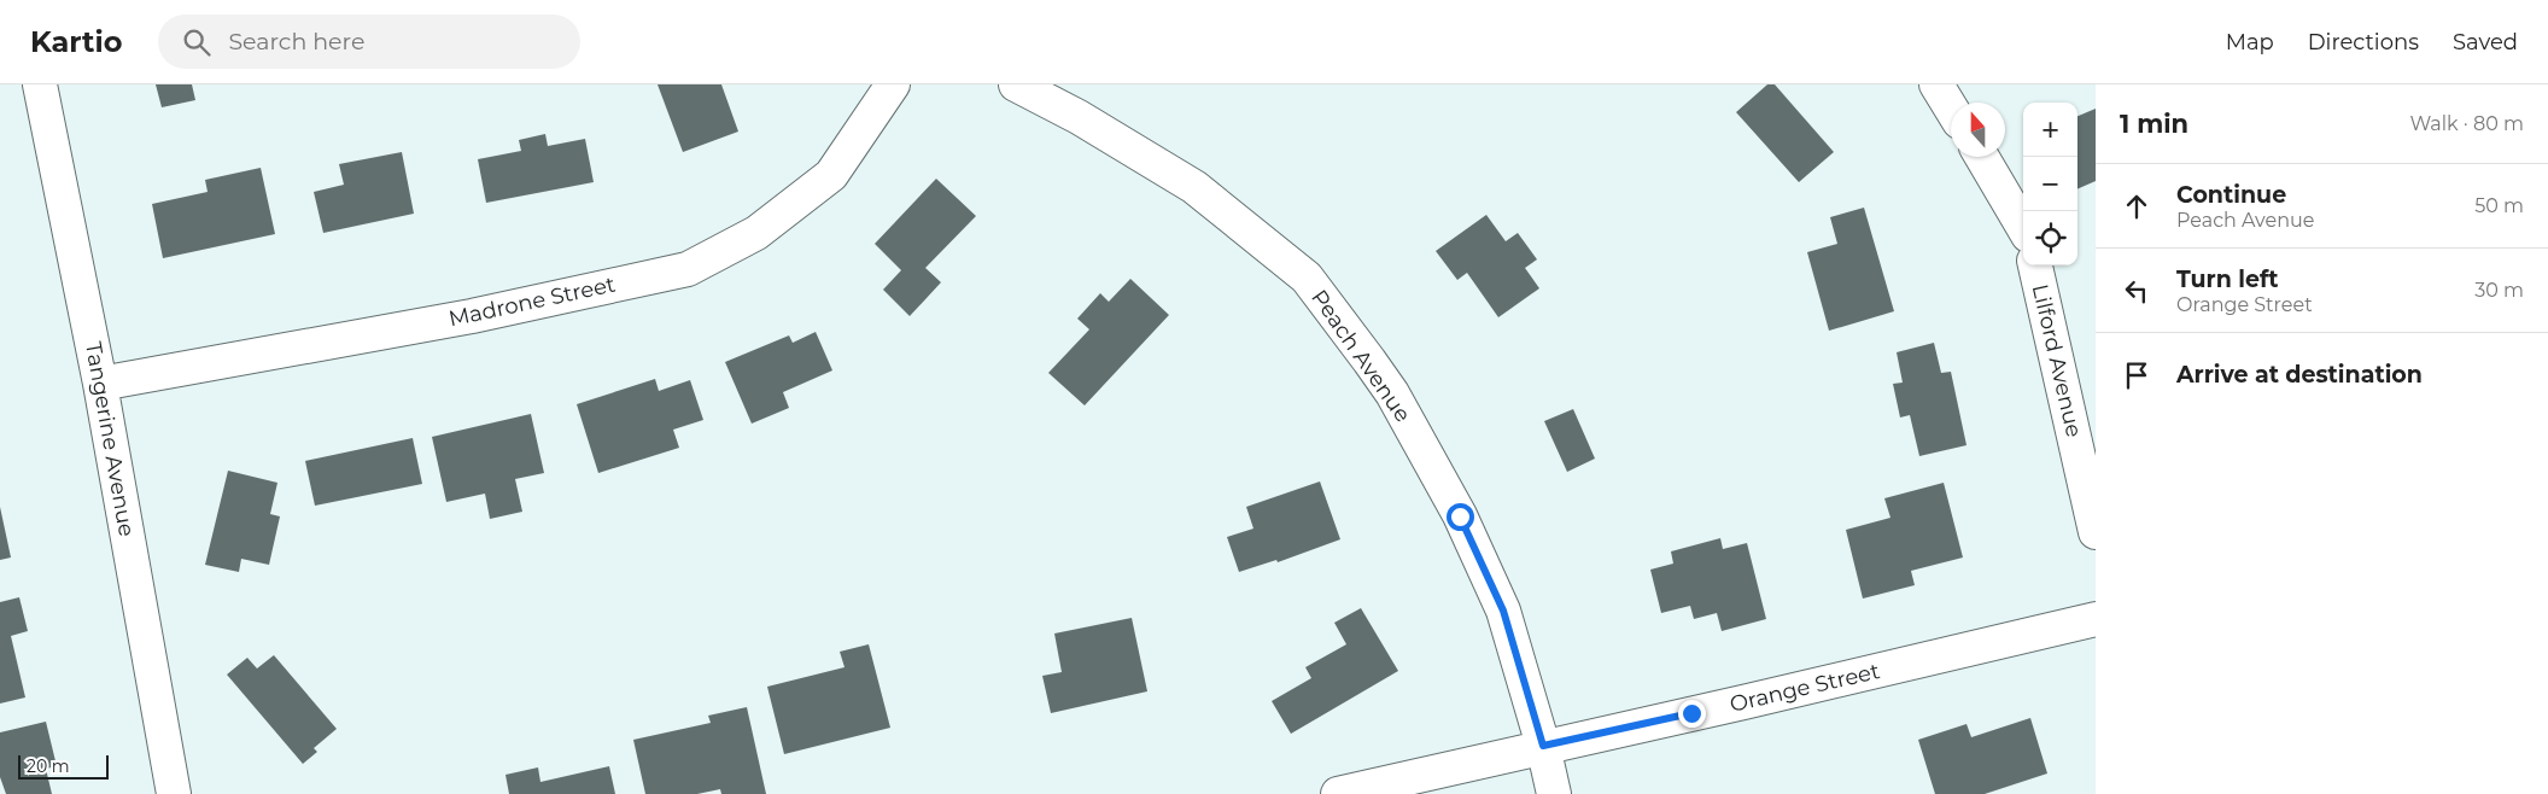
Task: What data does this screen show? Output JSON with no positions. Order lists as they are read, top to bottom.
{
  "streets": {
    "street": [
      "Madrone Street",
      "Peach Avenue",
      "Lilford Avenue",
      "Tangerine Avenue",
      "Orange Street"
    ]
  },
  "crossings": [
    ["Madrone Street", "Tangerine Avenue"],
    ["Peach Avenue", "Orange Street"]
  ],
  "scale_bar": "20 m",
  "north": "top",
  "page": {
    "header": "Kartio",
    "search": "Search here",
    "nav": ["Map", "Directions", "Saved"],
    "heading": ["1 min", "Walk · 80 m"],
    "map_buttons": ["+", "−"],
    "list": [
      ["Continue", "Peach Avenue", "50 m"],
      ["Turn left", "Orange Street", "30 m"],
      "Arrive at destination"
    ],
    "scale": "20 m"
  }
}
